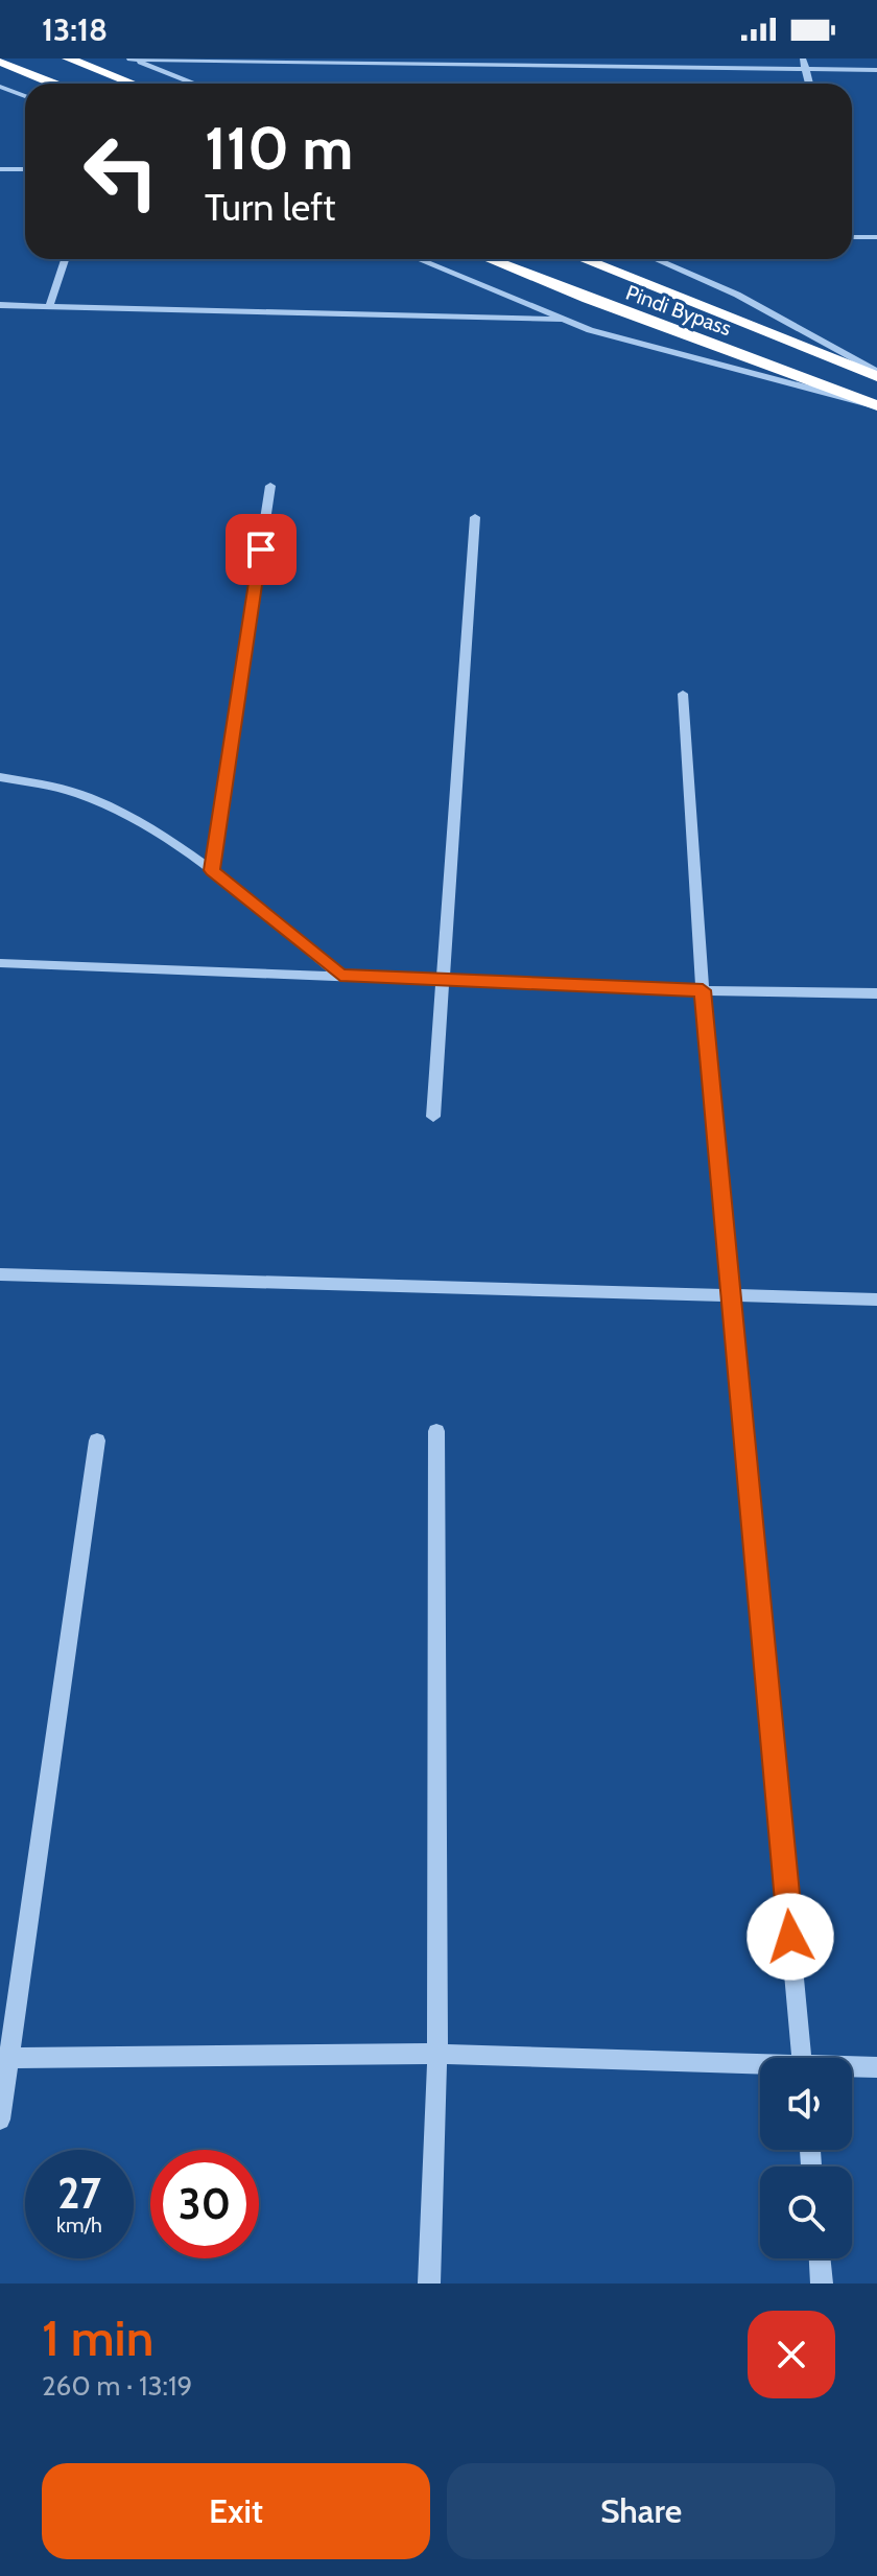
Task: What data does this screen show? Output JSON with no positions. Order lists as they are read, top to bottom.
{
  "streets": {
    "highway": ["Pindi Bypass"]
  },
  "page": {
    "status": "13:18",
    "turn": ["110 m", "Turn left"],
    "speed": "27 km/h",
    "limit": "30",
    "heading": ["1 min", "260 m · 13:19"],
    "buttons": ["Exit", "Share"]
  }
}
